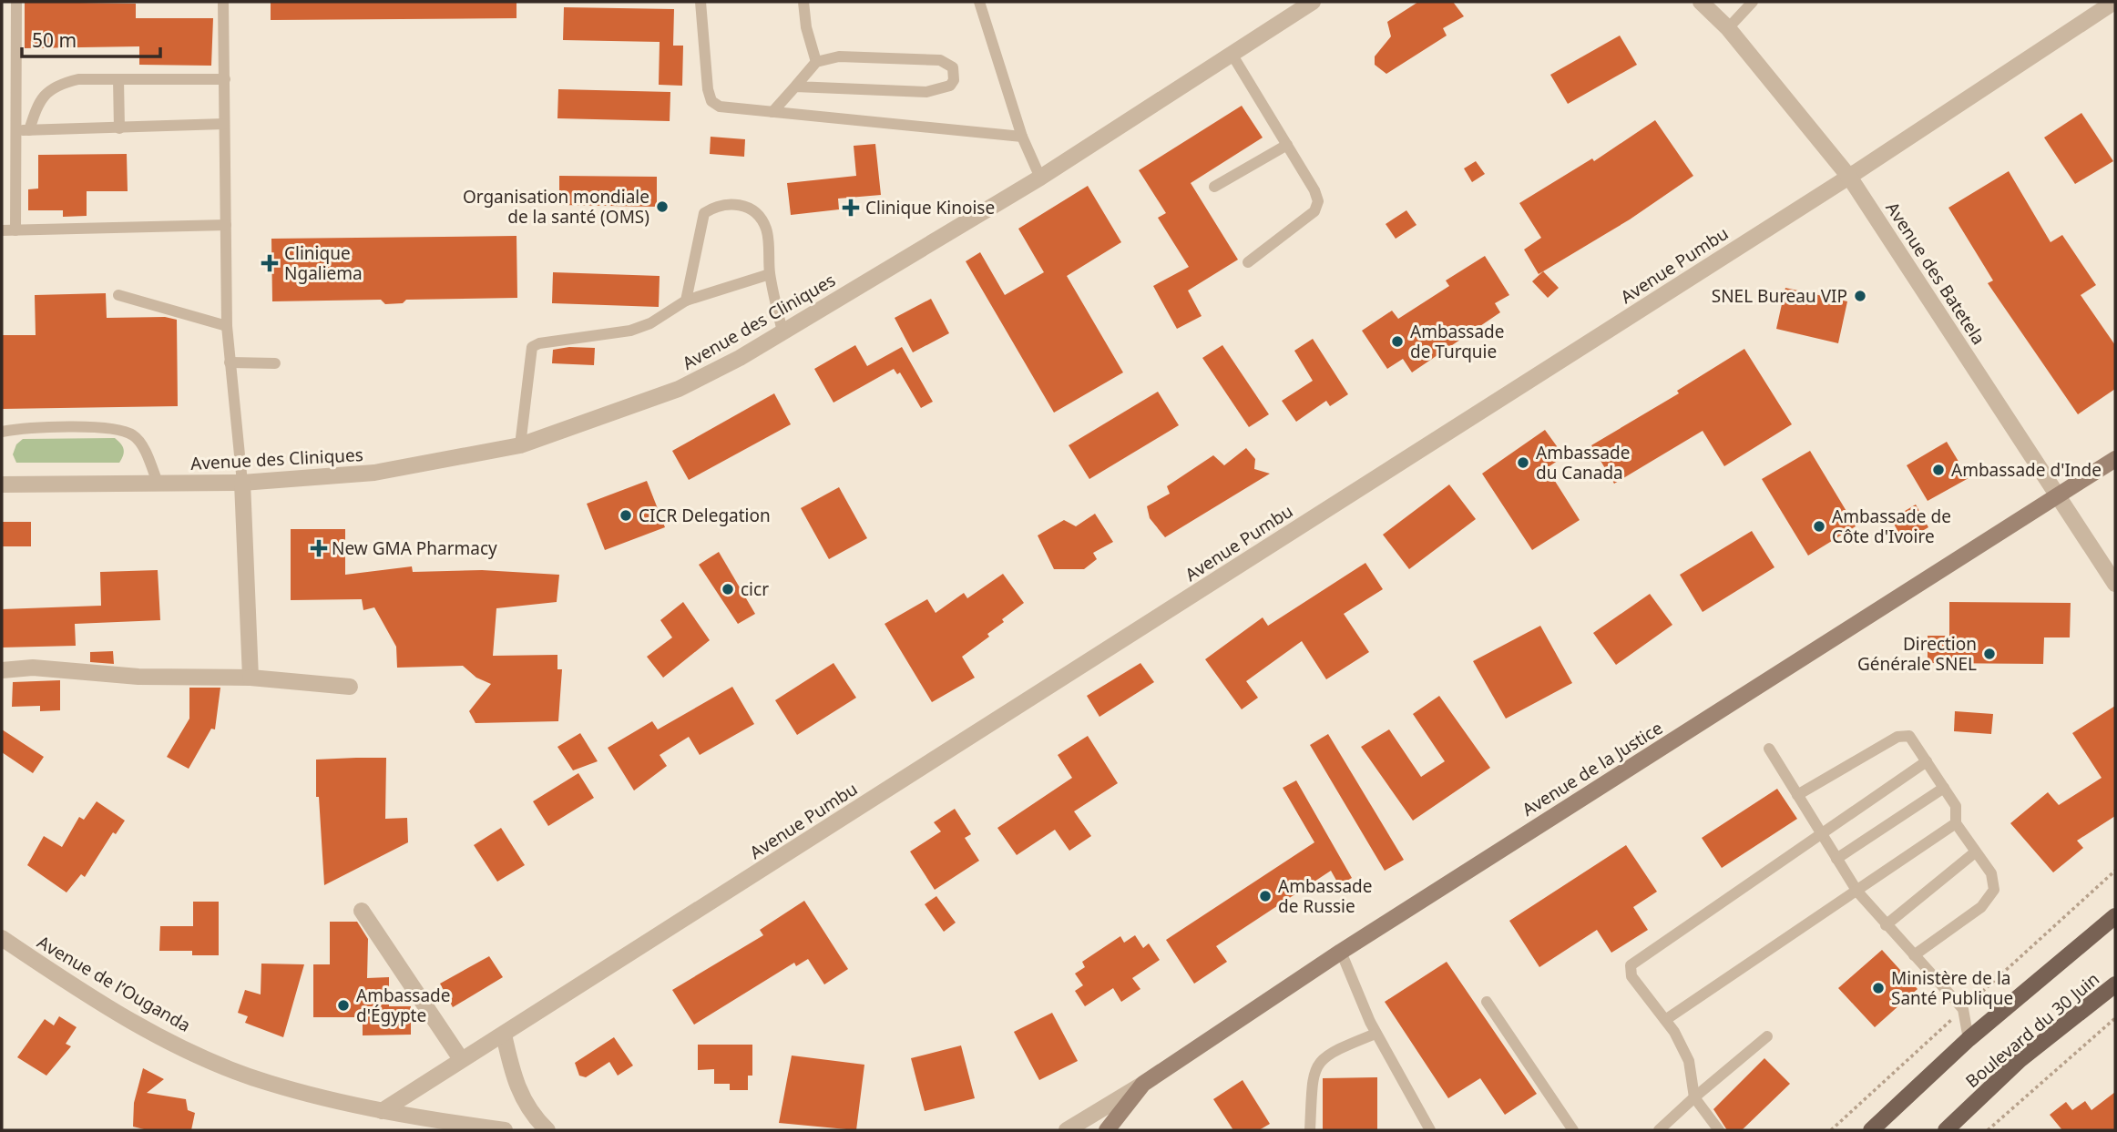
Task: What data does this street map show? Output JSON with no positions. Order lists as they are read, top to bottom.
{
  "streets": {
    "main road": ["Avenue de la Justice", "Boulevard du 30 Juin"],
    "street": [
      "Avenue Pumbu",
      "Avenue des Batetela",
      "Avenue des Cliniques",
      "Avenue de l’Ouganda"
    ]
  },
  "crossings": [
    ["Avenue Pumbu", "Avenue des Batetela"],
    ["Avenue Pumbu", "Avenue de l’Ouganda"],
    ["Avenue des Batetela", "Avenue de la Justice"]
  ],
  "places": {
    "other": [
      "Organisation mondiale de la santé (OMS)",
      "SNEL Bureau VIP",
      "Ambassade de Turquie",
      "Ambassade du Canada",
      "Ambassade d'Inde",
      "CICR Delegation",
      "Ambassade de Côte d'Ivoire",
      "cicr",
      "Direction Générale SNEL",
      "Ambassade de Russie",
      "Ministère de la Santé Publique",
      "Ambassade d'Égypte"
    ],
    "health": ["Clinique Kinoise", "Clinique Ngaliema", "New GMA Pharmacy"]
  },
  "scale_bar": "50 m"
}
